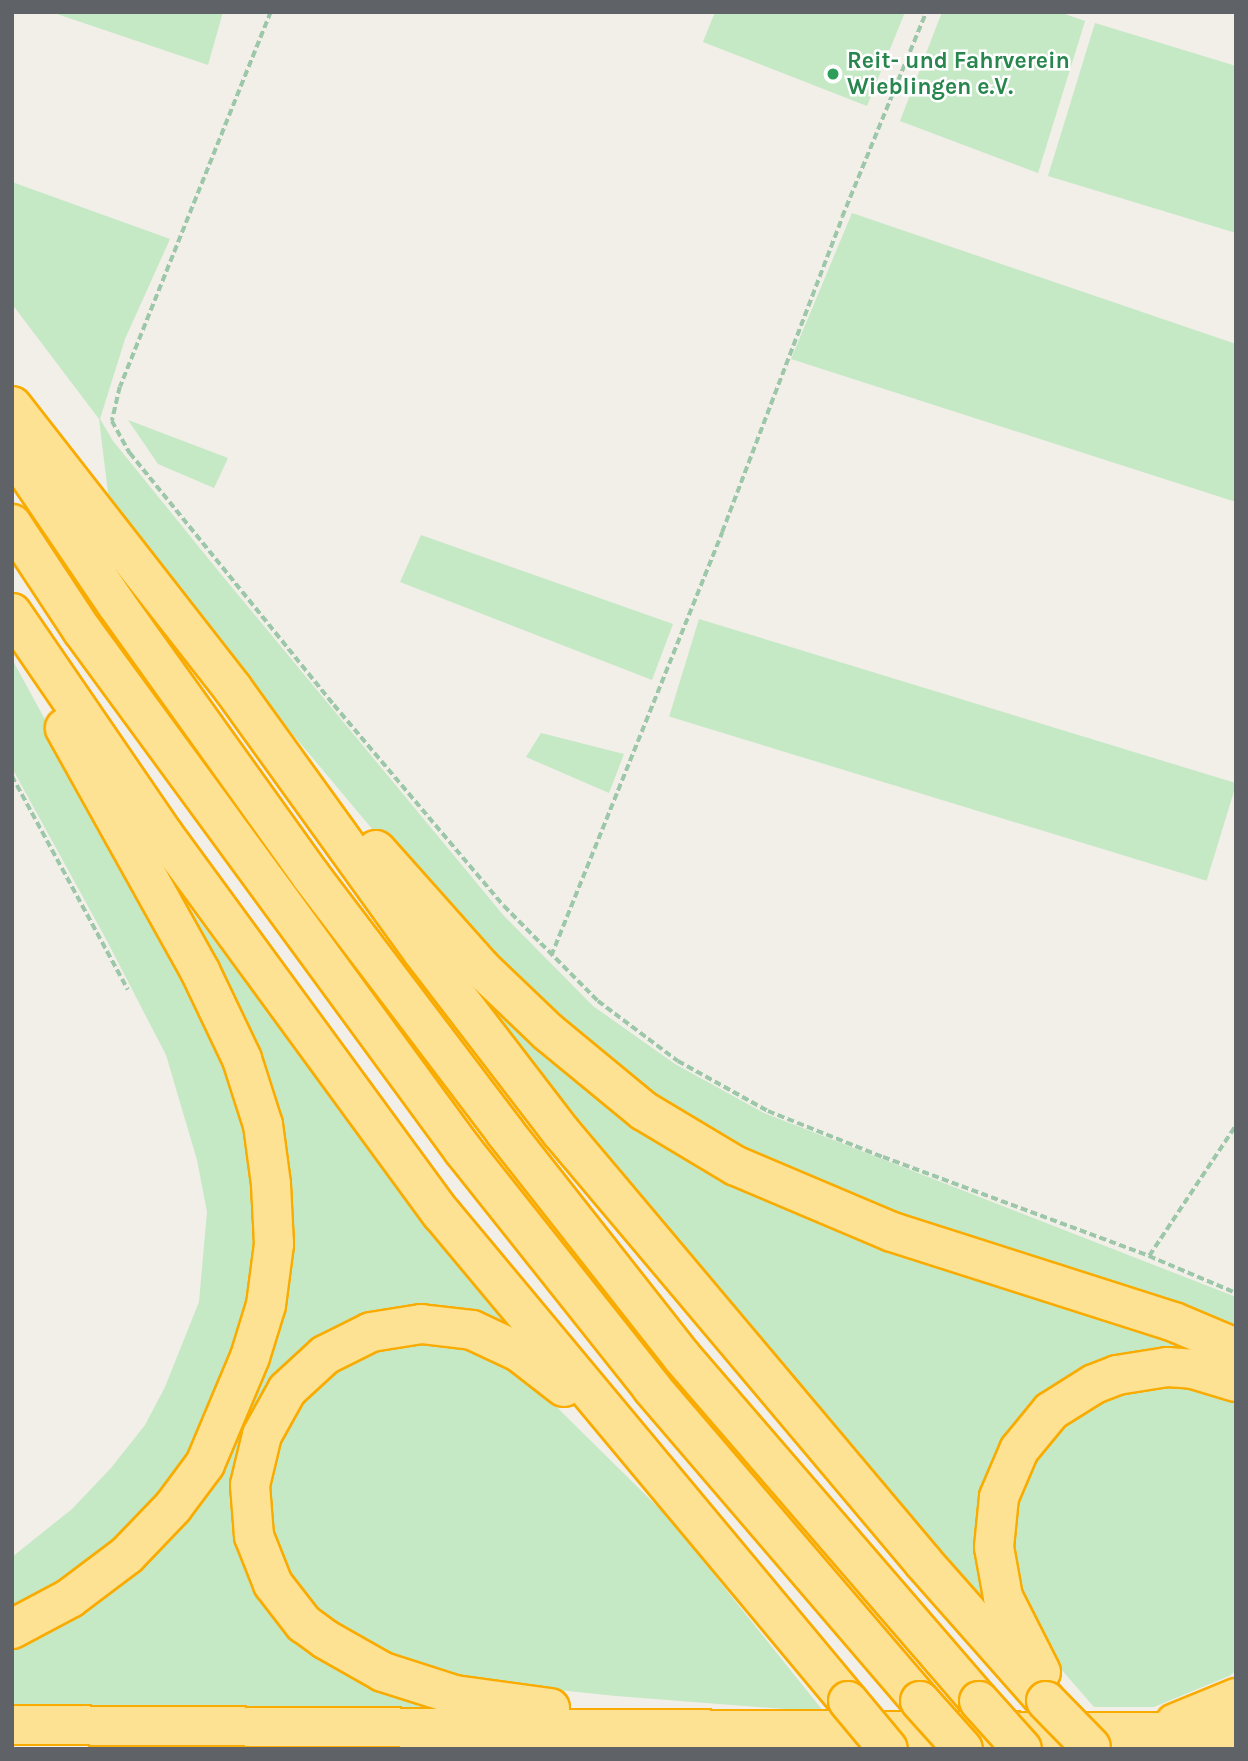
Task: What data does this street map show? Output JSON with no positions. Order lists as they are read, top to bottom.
{
  "places": ["Reit- und Fahrverein Wieblingen e.V."]
}
